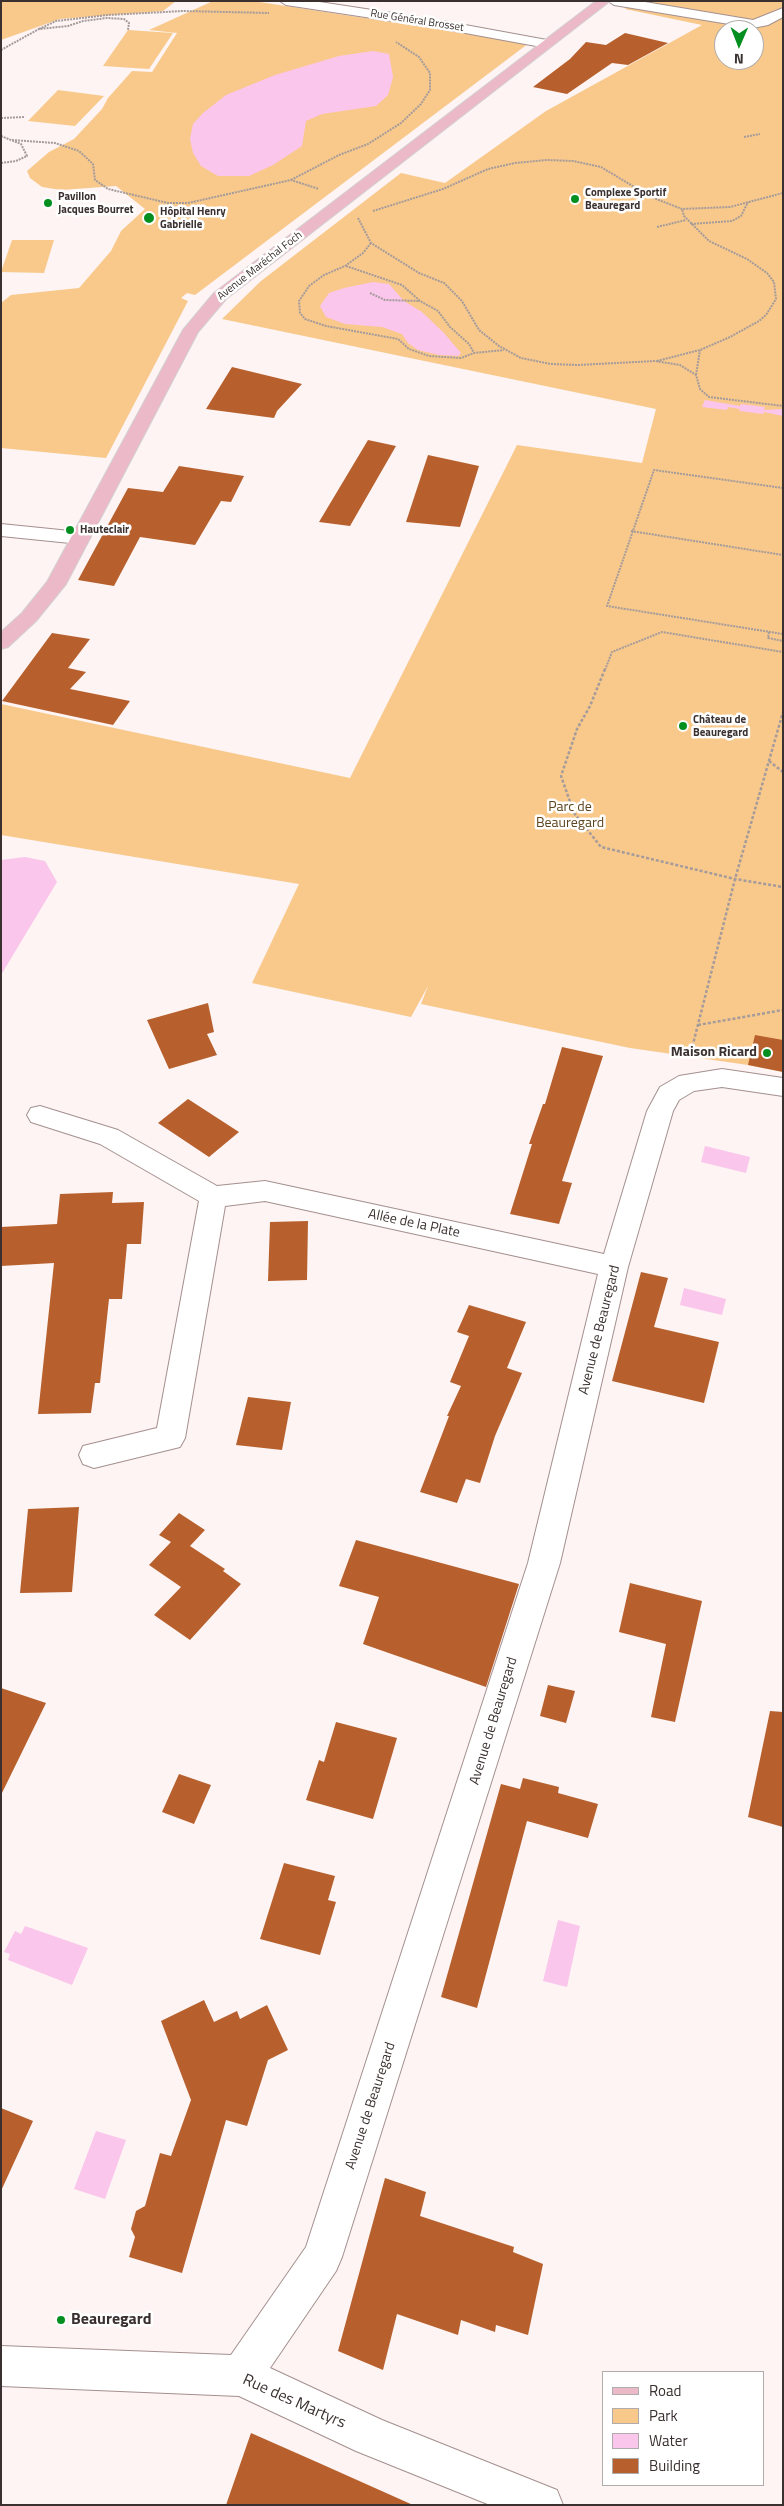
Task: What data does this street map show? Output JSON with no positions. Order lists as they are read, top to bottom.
{
  "streets": {
    "main road": ["Avenue Maréchal Foch"],
    "street": [
      "Rue Général Brosset",
      "Allée de la Plate",
      "Avenue de Beauregard",
      "Rue des Martyrs"
    ]
  },
  "crossings": [
    ["Rue Général Brosset", "Avenue Maréchal Foch"],
    ["Allée de la Plate", "Avenue de Beauregard"],
    ["Avenue de Beauregard", "Rue des Martyrs"]
  ],
  "parks": ["Parc de Beauregard"],
  "places": [
    "Complexe Sportif Beauregard",
    "Pavillon Jacques Bourret",
    "Hôpital Henry Gabrielle",
    "Hauteclair",
    "Château de Beauregard",
    "Maison Ricard",
    "Beauregard"
  ],
  "legend": [
    "Road",
    "Park",
    "Water",
    "Building"
  ],
  "north": "bottom"
}
